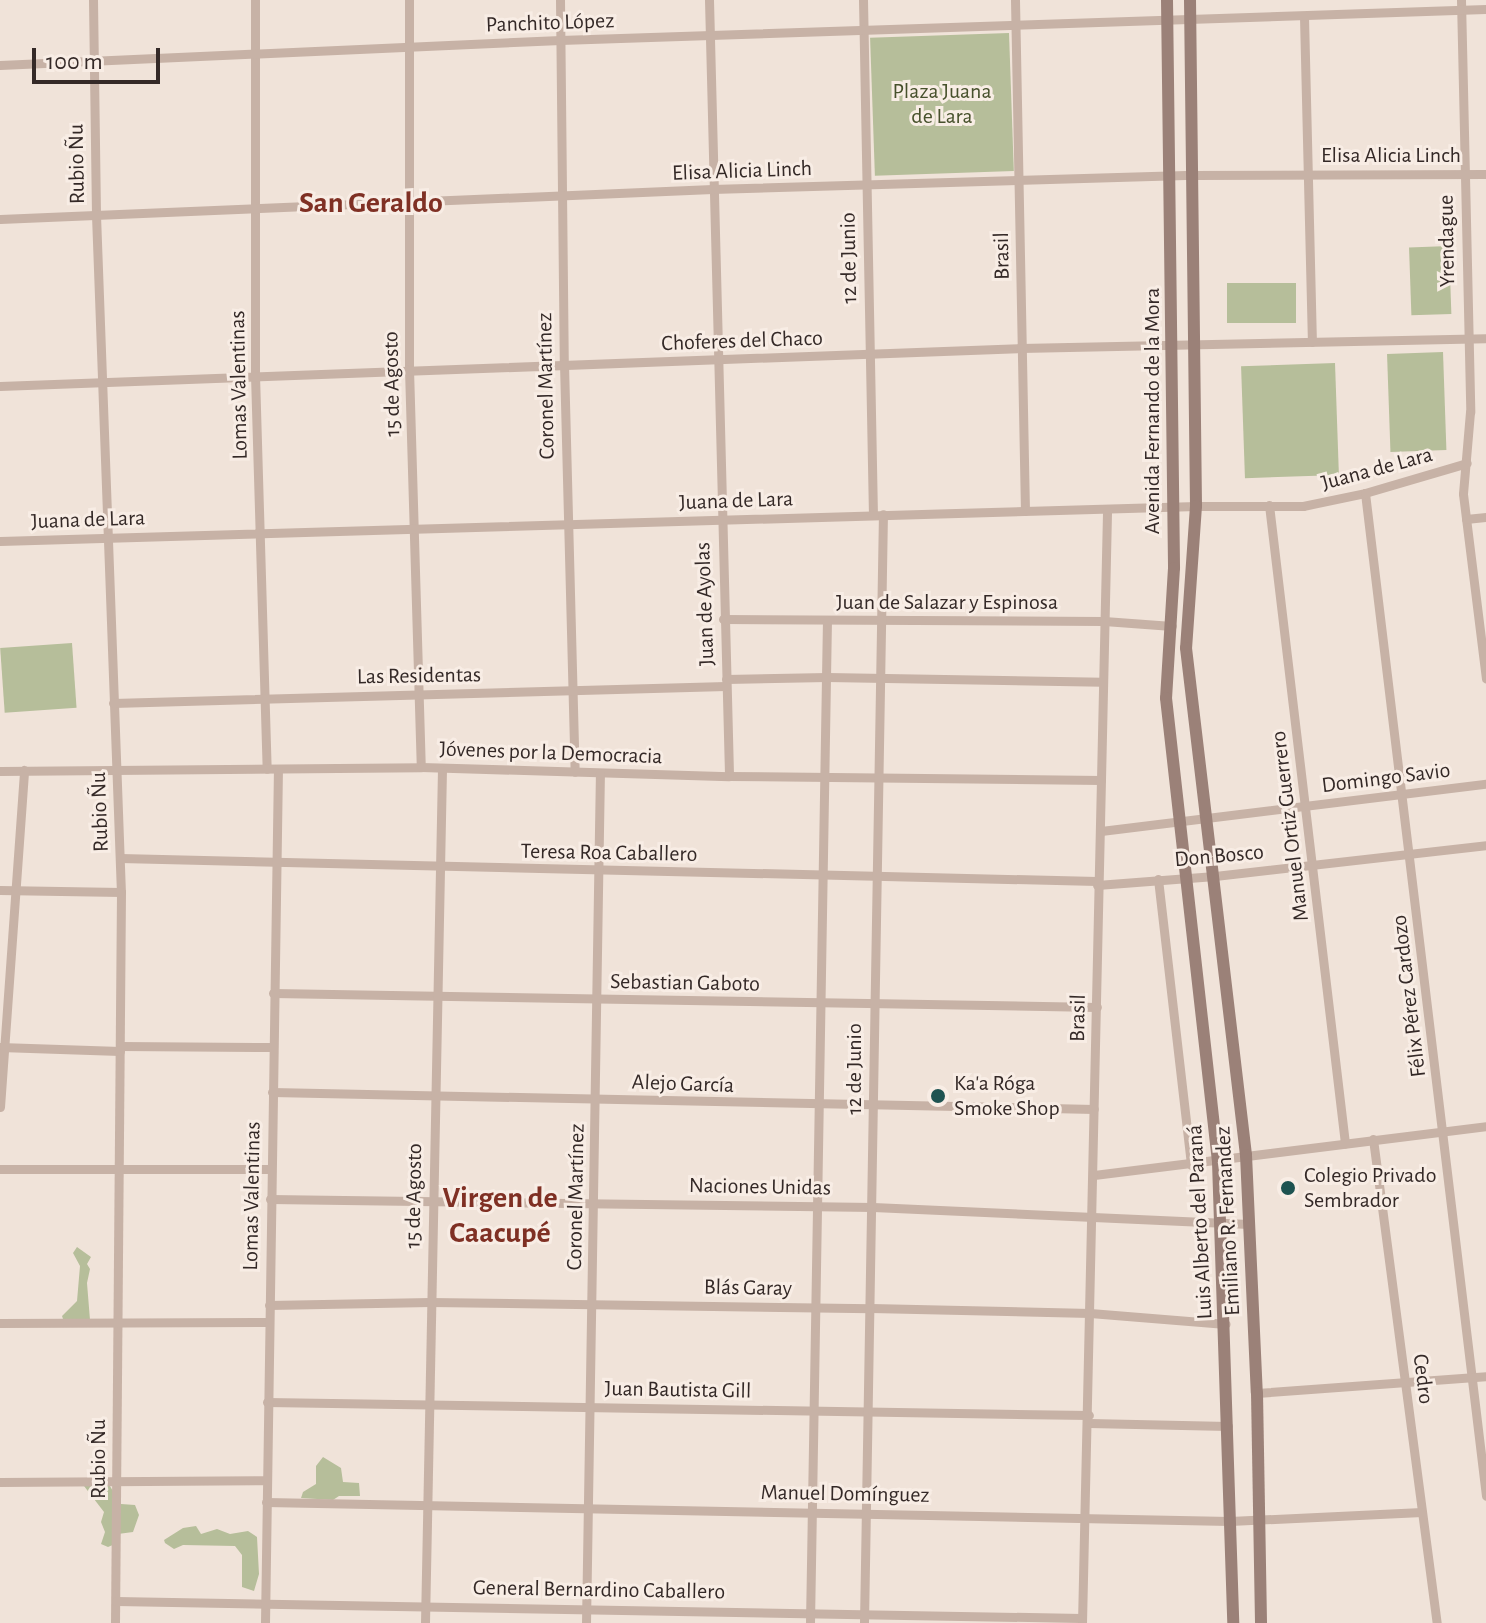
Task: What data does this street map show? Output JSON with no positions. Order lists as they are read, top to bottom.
{
  "streets": {
    "main road": ["Avenida Fernando de la Mora", "Emiliano R. Fernandez", "Luis Alberto del Paraná"],
    "street": [
      "Panchito López",
      "Elisa Alicia Linch",
      "Rubio Ñu",
      "Yrendague",
      "Brasil",
      "12 de Junio",
      "Choferes del Chaco",
      "15 de Agosto",
      "Lomas Valentinas",
      "Coronel Martínez",
      "Juana de Lara",
      "Juan de Salazar y Espinosa",
      "Juan de Ayolas",
      "Las Residentas",
      "Jóvenes por la Democracia",
      "Domingo Savio",
      "Manuel Ortiz Guerrero",
      "Teresa Roa Caballero",
      "Don Bosco",
      "Sebastian Gaboto",
      "Félix Pérez Cardozo",
      "Alejo García",
      "Naciones Unidas",
      "Blás Garay",
      "Cedro",
      "Juan Bautista Gill",
      "Manuel Domínguez",
      "General Bernardino Caballero"
    ]
  },
  "crossings": [
    ["Panchito López", "Rubio Ñu"],
    ["Panchito López", "Yrendague"],
    ["Panchito López", "Brasil"],
    ["Panchito López", "12 de Junio"],
    ["Panchito López", "15 de Agosto"],
    ["Panchito López", "Lomas Valentinas"],
    ["Panchito López", "Coronel Martínez"],
    ["Panchito López", "Avenida Fernando de la Mora"],
    ["Panchito López", "Juan de Ayolas"],
    ["Elisa Alicia Linch", "Rubio Ñu"],
    ["Elisa Alicia Linch", "Yrendague"],
    ["Elisa Alicia Linch", "Brasil"],
    ["Elisa Alicia Linch", "12 de Junio"],
    ["Elisa Alicia Linch", "15 de Agosto"],
    ["Elisa Alicia Linch", "Lomas Valentinas"],
    ["Elisa Alicia Linch", "Coronel Martínez"],
    ["Elisa Alicia Linch", "Avenida Fernando de la Mora"],
    ["Elisa Alicia Linch", "Juan de Ayolas"],
    ["Rubio Ñu", "Choferes del Chaco"],
    ["Rubio Ñu", "Juana de Lara"],
    ["Rubio Ñu", "Las Residentas"],
    ["Rubio Ñu", "Jóvenes por la Democracia"],
    ["Rubio Ñu", "Teresa Roa Caballero"],
    ["Rubio Ñu", "General Bernardino Caballero"],
    ["Yrendague", "Choferes del Chaco"],
    ["Yrendague", "Juana de Lara"],
    ["Brasil", "Choferes del Chaco"],
    ["Brasil", "Juana de Lara"],
    ["Brasil", "Juan de Salazar y Espinosa"],
    ["Brasil", "Las Residentas"],
    ["Brasil", "Jóvenes por la Democracia"],
    ["Brasil", "Domingo Savio"],
    ["Brasil", "Teresa Roa Caballero"],
    ["Brasil", "Don Bosco"],
    ["Brasil", "Sebastian Gaboto"],
    ["Brasil", "Alejo García"],
    ["Brasil", "Naciones Unidas"],
    ["Brasil", "Blás Garay"],
    ["Brasil", "Juan Bautista Gill"],
    ["Brasil", "Manuel Domínguez"],
    ["Brasil", "General Bernardino Caballero"],
    ["12 de Junio", "Choferes del Chaco"],
    ["12 de Junio", "Juana de Lara"],
    ["12 de Junio", "Juan de Salazar y Espinosa"],
    ["12 de Junio", "Las Residentas"],
    ["12 de Junio", "Jóvenes por la Democracia"],
    ["12 de Junio", "Teresa Roa Caballero"],
    ["12 de Junio", "Sebastian Gaboto"],
    ["12 de Junio", "Alejo García"],
    ["12 de Junio", "Naciones Unidas"],
    ["12 de Junio", "Blás Garay"],
    ["12 de Junio", "Juan Bautista Gill"],
    ["12 de Junio", "Manuel Domínguez"],
    ["12 de Junio", "General Bernardino Caballero"],
    ["Choferes del Chaco", "15 de Agosto"],
    ["Choferes del Chaco", "Lomas Valentinas"],
    ["Choferes del Chaco", "Coronel Martínez"],
    ["Choferes del Chaco", "Avenida Fernando de la Mora"],
    ["Choferes del Chaco", "Juan de Ayolas"],
    ["15 de Agosto", "Juana de Lara"],
    ["15 de Agosto", "Las Residentas"],
    ["15 de Agosto", "Jóvenes por la Democracia"],
    ["15 de Agosto", "Teresa Roa Caballero"],
    ["15 de Agosto", "Sebastian Gaboto"],
    ["15 de Agosto", "Alejo García"],
    ["15 de Agosto", "Naciones Unidas"],
    ["15 de Agosto", "Blás Garay"],
    ["15 de Agosto", "Juan Bautista Gill"],
    ["15 de Agosto", "Manuel Domínguez"],
    ["15 de Agosto", "General Bernardino Caballero"],
    ["Lomas Valentinas", "Juana de Lara"],
    ["Lomas Valentinas", "Las Residentas"],
    ["Lomas Valentinas", "Jóvenes por la Democracia"],
    ["Lomas Valentinas", "Teresa Roa Caballero"],
    ["Lomas Valentinas", "Sebastian Gaboto"],
    ["Lomas Valentinas", "Alejo García"],
    ["Lomas Valentinas", "Naciones Unidas"],
    ["Lomas Valentinas", "Blás Garay"],
    ["Lomas Valentinas", "Juan Bautista Gill"],
    ["Lomas Valentinas", "Manuel Domínguez"],
    ["Lomas Valentinas", "General Bernardino Caballero"],
    ["Coronel Martínez", "Juana de Lara"],
    ["Coronel Martínez", "Las Residentas"],
    ["Coronel Martínez", "Jóvenes por la Democracia"],
    ["Coronel Martínez", "Teresa Roa Caballero"],
    ["Coronel Martínez", "Sebastian Gaboto"],
    ["Coronel Martínez", "Alejo García"],
    ["Coronel Martínez", "Naciones Unidas"],
    ["Coronel Martínez", "Blás Garay"],
    ["Coronel Martínez", "Juan Bautista Gill"],
    ["Coronel Martínez", "Manuel Domínguez"],
    ["Coronel Martínez", "General Bernardino Caballero"],
    ["Avenida Fernando de la Mora", "Juana de Lara"],
    ["Avenida Fernando de la Mora", "Juan de Salazar y Espinosa"],
    ["Avenida Fernando de la Mora", "Domingo Savio"],
    ["Avenida Fernando de la Mora", "Emiliano R. Fernandez"],
    ["Avenida Fernando de la Mora", "Luis Alberto del Paraná"],
    ["Juana de Lara", "Juan de Ayolas"],
    ["Juana de Lara", "Manuel Ortiz Guerrero"],
    ["Juana de Lara", "Félix Pérez Cardozo"],
    ["Juan de Salazar y Espinosa", "Juan de Ayolas"],
    ["Juan de Ayolas", "Las Residentas"],
    ["Juan de Ayolas", "Jóvenes por la Democracia"],
    ["Domingo Savio", "Manuel Ortiz Guerrero"],
    ["Domingo Savio", "Félix Pérez Cardozo"],
    ["Domingo Savio", "Emiliano R. Fernandez"],
    ["Domingo Savio", "Luis Alberto del Paraná"],
    ["Manuel Ortiz Guerrero", "Don Bosco"],
    ["Teresa Roa Caballero", "Don Bosco"],
    ["Don Bosco", "Félix Pérez Cardozo"],
    ["Don Bosco", "Emiliano R. Fernandez"],
    ["Don Bosco", "Luis Alberto del Paraná"],
    ["Naciones Unidas", "Emiliano R. Fernandez"],
    ["Naciones Unidas", "Luis Alberto del Paraná"],
    ["Emiliano R. Fernandez", "Manuel Domínguez"],
    ["Luis Alberto del Paraná", "Blás Garay"],
    ["Luis Alberto del Paraná", "Juan Bautista Gill"],
    ["Luis Alberto del Paraná", "Manuel Domínguez"],
    ["Cedro", "Manuel Domínguez"]
  ],
  "districts": ["San Geraldo", "Virgen de Caacupé"],
  "parks": ["Plaza Juana de Lara"],
  "places": ["Ka'a Róga Smoke Shop", "Colegio Privado Sembrador"],
  "scale_bar": "100 m"
}
